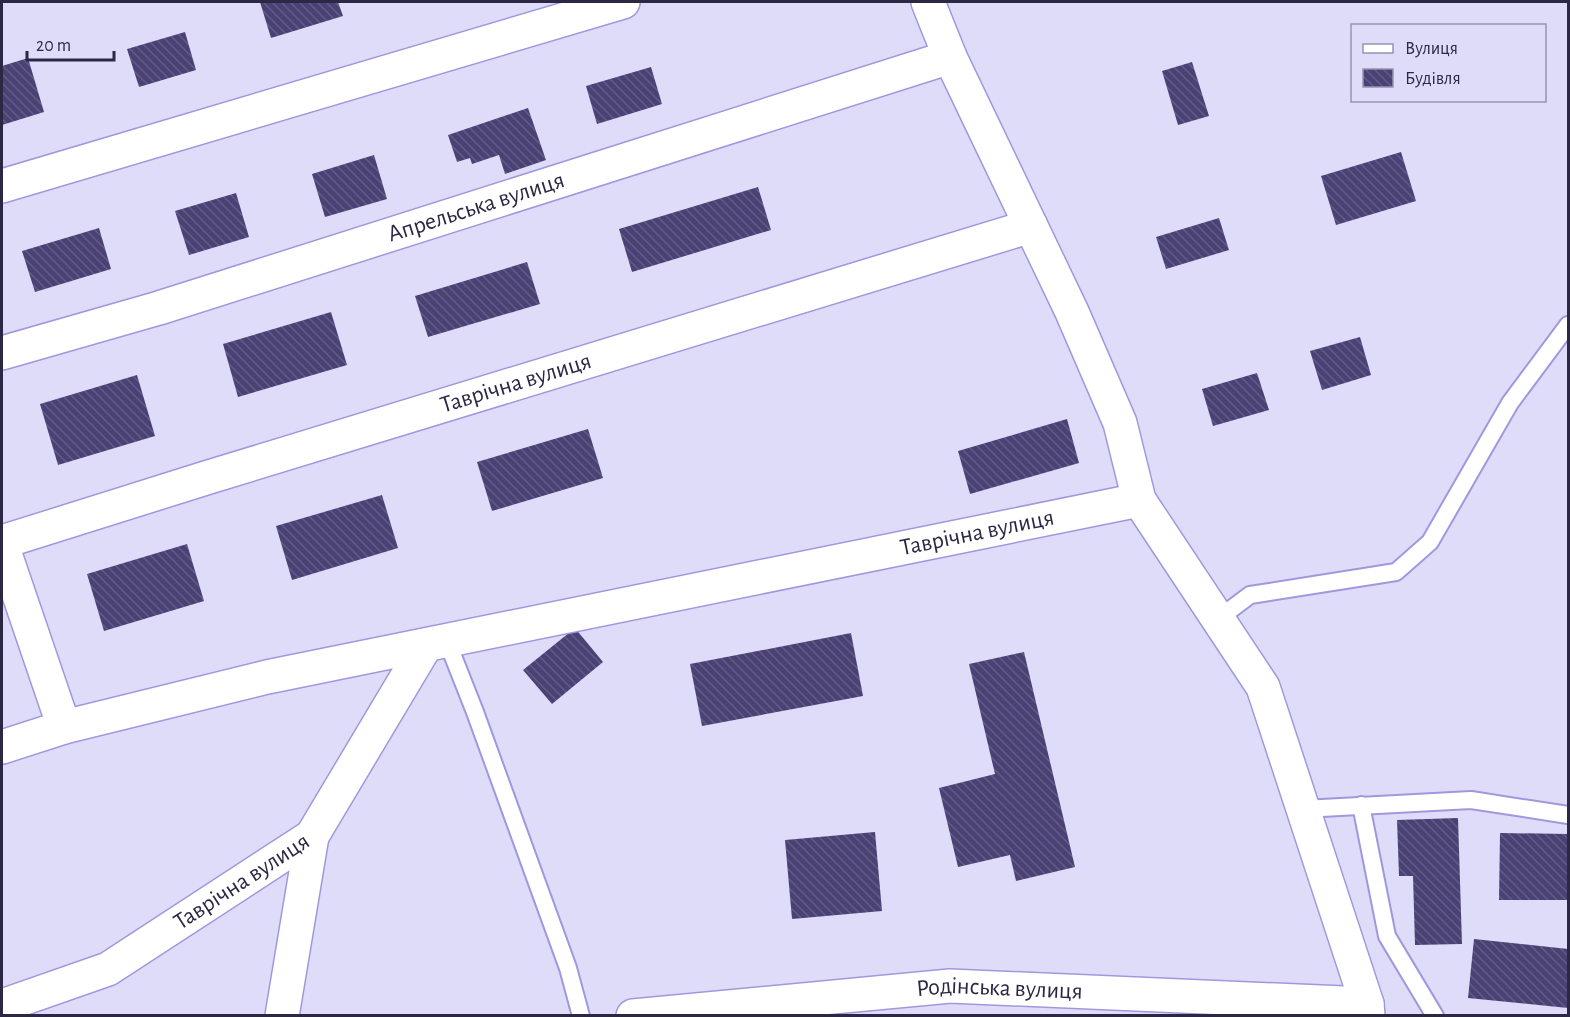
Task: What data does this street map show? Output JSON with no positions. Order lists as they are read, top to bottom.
{
  "streets": {
    "street": ["Апрельська вулиця", "Таврічна вулиця", "Родінська вулиця"]
  },
  "legend": ["Вулиця", "Будівля"],
  "scale_bar": "20 m"
}
